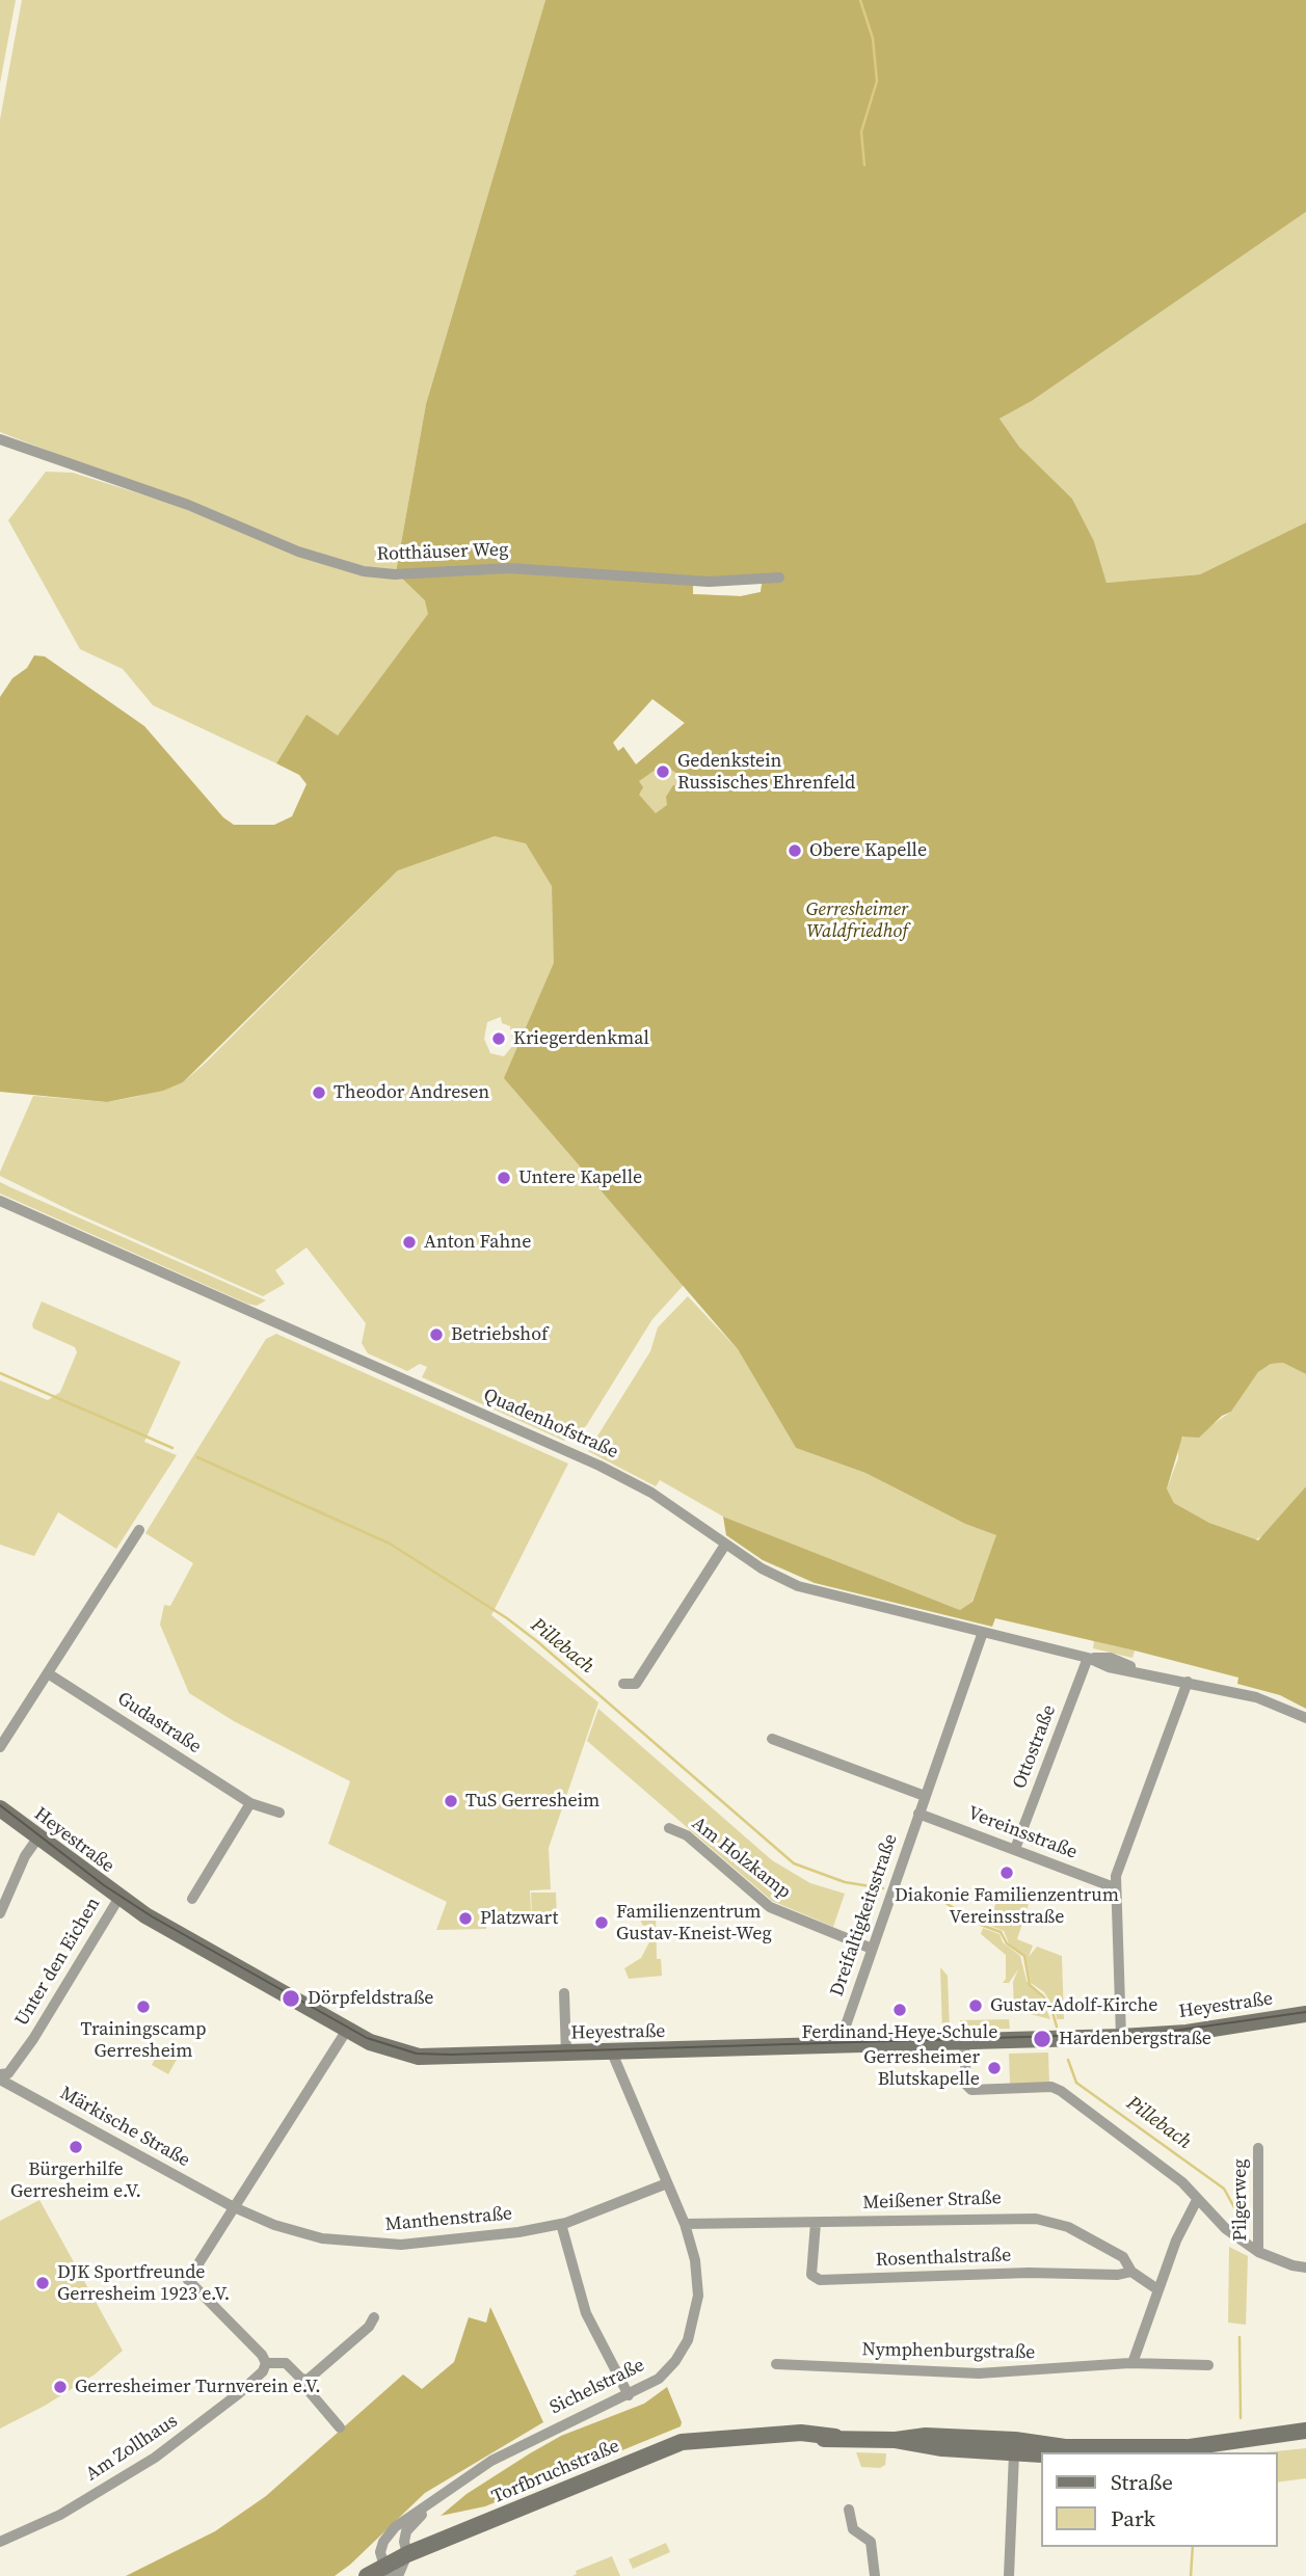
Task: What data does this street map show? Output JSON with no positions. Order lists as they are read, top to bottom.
{
  "streets": {
    "street": [
      "Rotthäuser Weg",
      "Quadenhofstraße",
      "Gudastraße",
      "Ottostraße",
      "Vereinsstraße",
      "Heyestraße",
      "Am Holzkamp",
      "Dreifaltigkeitsstraße",
      "Unter den Eichen",
      "Märkische Straße",
      "Pilgerweg",
      "Meißener Straße",
      "Manthenstraße",
      "Rosenthalstraße",
      "Nymphenburgstraße",
      "Sichelstraße",
      "Am Zollhaus",
      "Torfbruchstraße"
    ]
  },
  "crossings": [
    ["Quadenhofstraße", "Ottostraße"],
    ["Quadenhofstraße", "Dreifaltigkeitsstraße"],
    ["Ottostraße", "Vereinsstraße"],
    ["Vereinsstraße", "Dreifaltigkeitsstraße"],
    ["Heyestraße", "Dreifaltigkeitsstraße"],
    ["Heyestraße", "Unter den Eichen"],
    ["Heyestraße", "Pilgerweg"],
    ["Heyestraße", "Sichelstraße"],
    ["Am Holzkamp", "Dreifaltigkeitsstraße"],
    ["Unter den Eichen", "Märkische Straße"],
    ["Märkische Straße", "Manthenstraße"],
    ["Meißener Straße", "Rosenthalstraße"],
    ["Meißener Straße", "Sichelstraße"],
    ["Manthenstraße", "Sichelstraße"],
    ["Sichelstraße", "Torfbruchstraße"]
  ],
  "water": ["Pillebach"],
  "parks": ["Gerresheimer Waldfriedhof"],
  "places": [
    "Gedenkstein Russisches Ehrenfeld",
    "Obere Kapelle",
    "Kriegerdenkmal",
    "Theodor Andresen",
    "Untere Kapelle",
    "Anton Fahne",
    "Betriebshof",
    "TuS Gerresheim",
    "Diakonie Familienzentrum Vereinsstraße",
    "Platzwart",
    "Familienzentrum Gustav-Kneist-Weg",
    "Dörpfeldstraße",
    "Gustav-Adolf-Kirche",
    "Trainingscamp Gerresheim",
    "Ferdinand-Heye-Schule",
    "Hardenbergstraße",
    "Gerresheimer Blutskapelle",
    "Bürgerhilfe Gerresheim e.V.",
    "DJK Sportfreunde Gerresheim 1923 e.V.",
    "Gerresheimer Turnverein e.V."
  ],
  "legend": ["Straße", "Park"]
}
